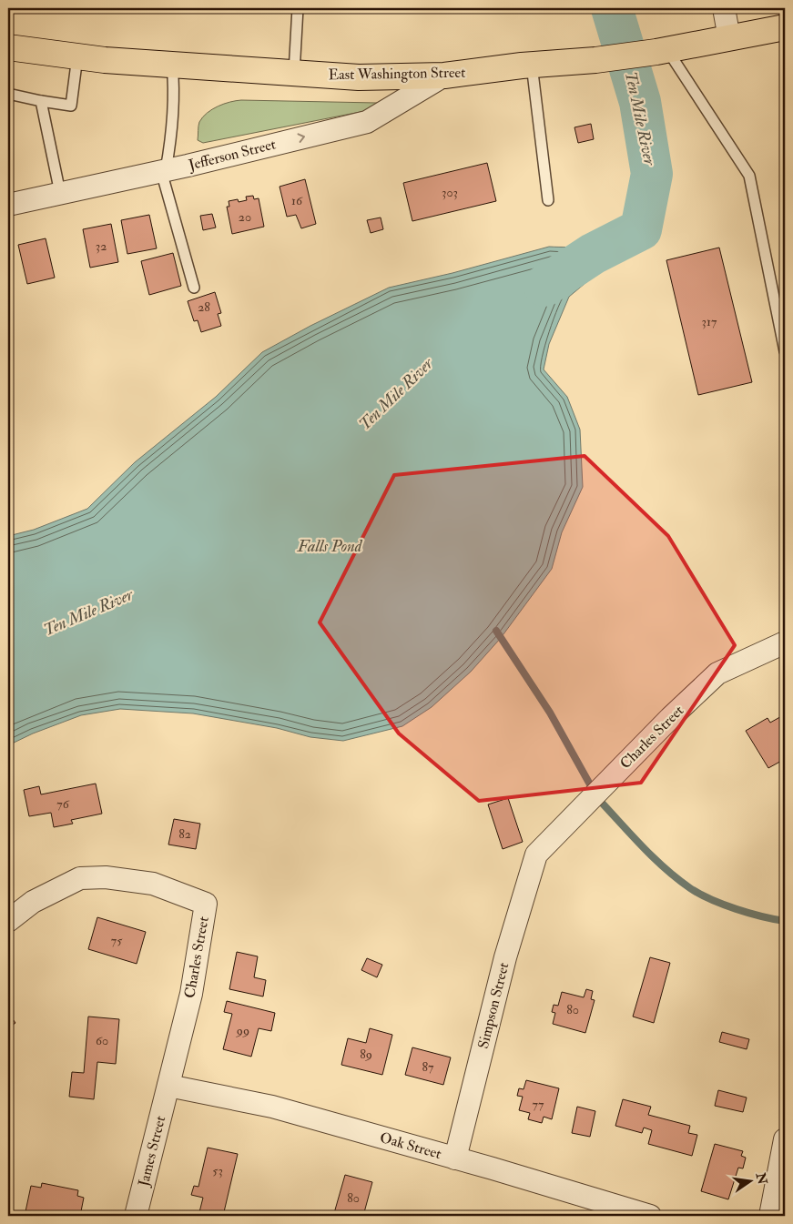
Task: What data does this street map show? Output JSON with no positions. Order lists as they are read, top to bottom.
{
  "streets": {
    "main road": ["East Washington Street"],
    "street": [
      "Jefferson Street",
      "Charles Street",
      "Simpson Street",
      "Oak Street",
      "James Street"
    ]
  },
  "crossings": [
    ["East Washington Street", "Jefferson Street"],
    ["Charles Street", "Simpson Street"],
    ["Charles Street", "Oak Street"],
    ["Charles Street", "James Street"],
    ["Simpson Street", "Oak Street"],
    ["Oak Street", "James Street"]
  ],
  "one_way": ["Jefferson Street"],
  "water": ["Ten Mile River", "Falls Pond"],
  "house_numbers": [
    "303",
    "16",
    "20",
    "32",
    "28",
    "317",
    "76",
    "82",
    "75",
    "80",
    "99",
    "60",
    "89",
    "87",
    "77",
    "53",
    "80"
  ],
  "north": "right"
}
